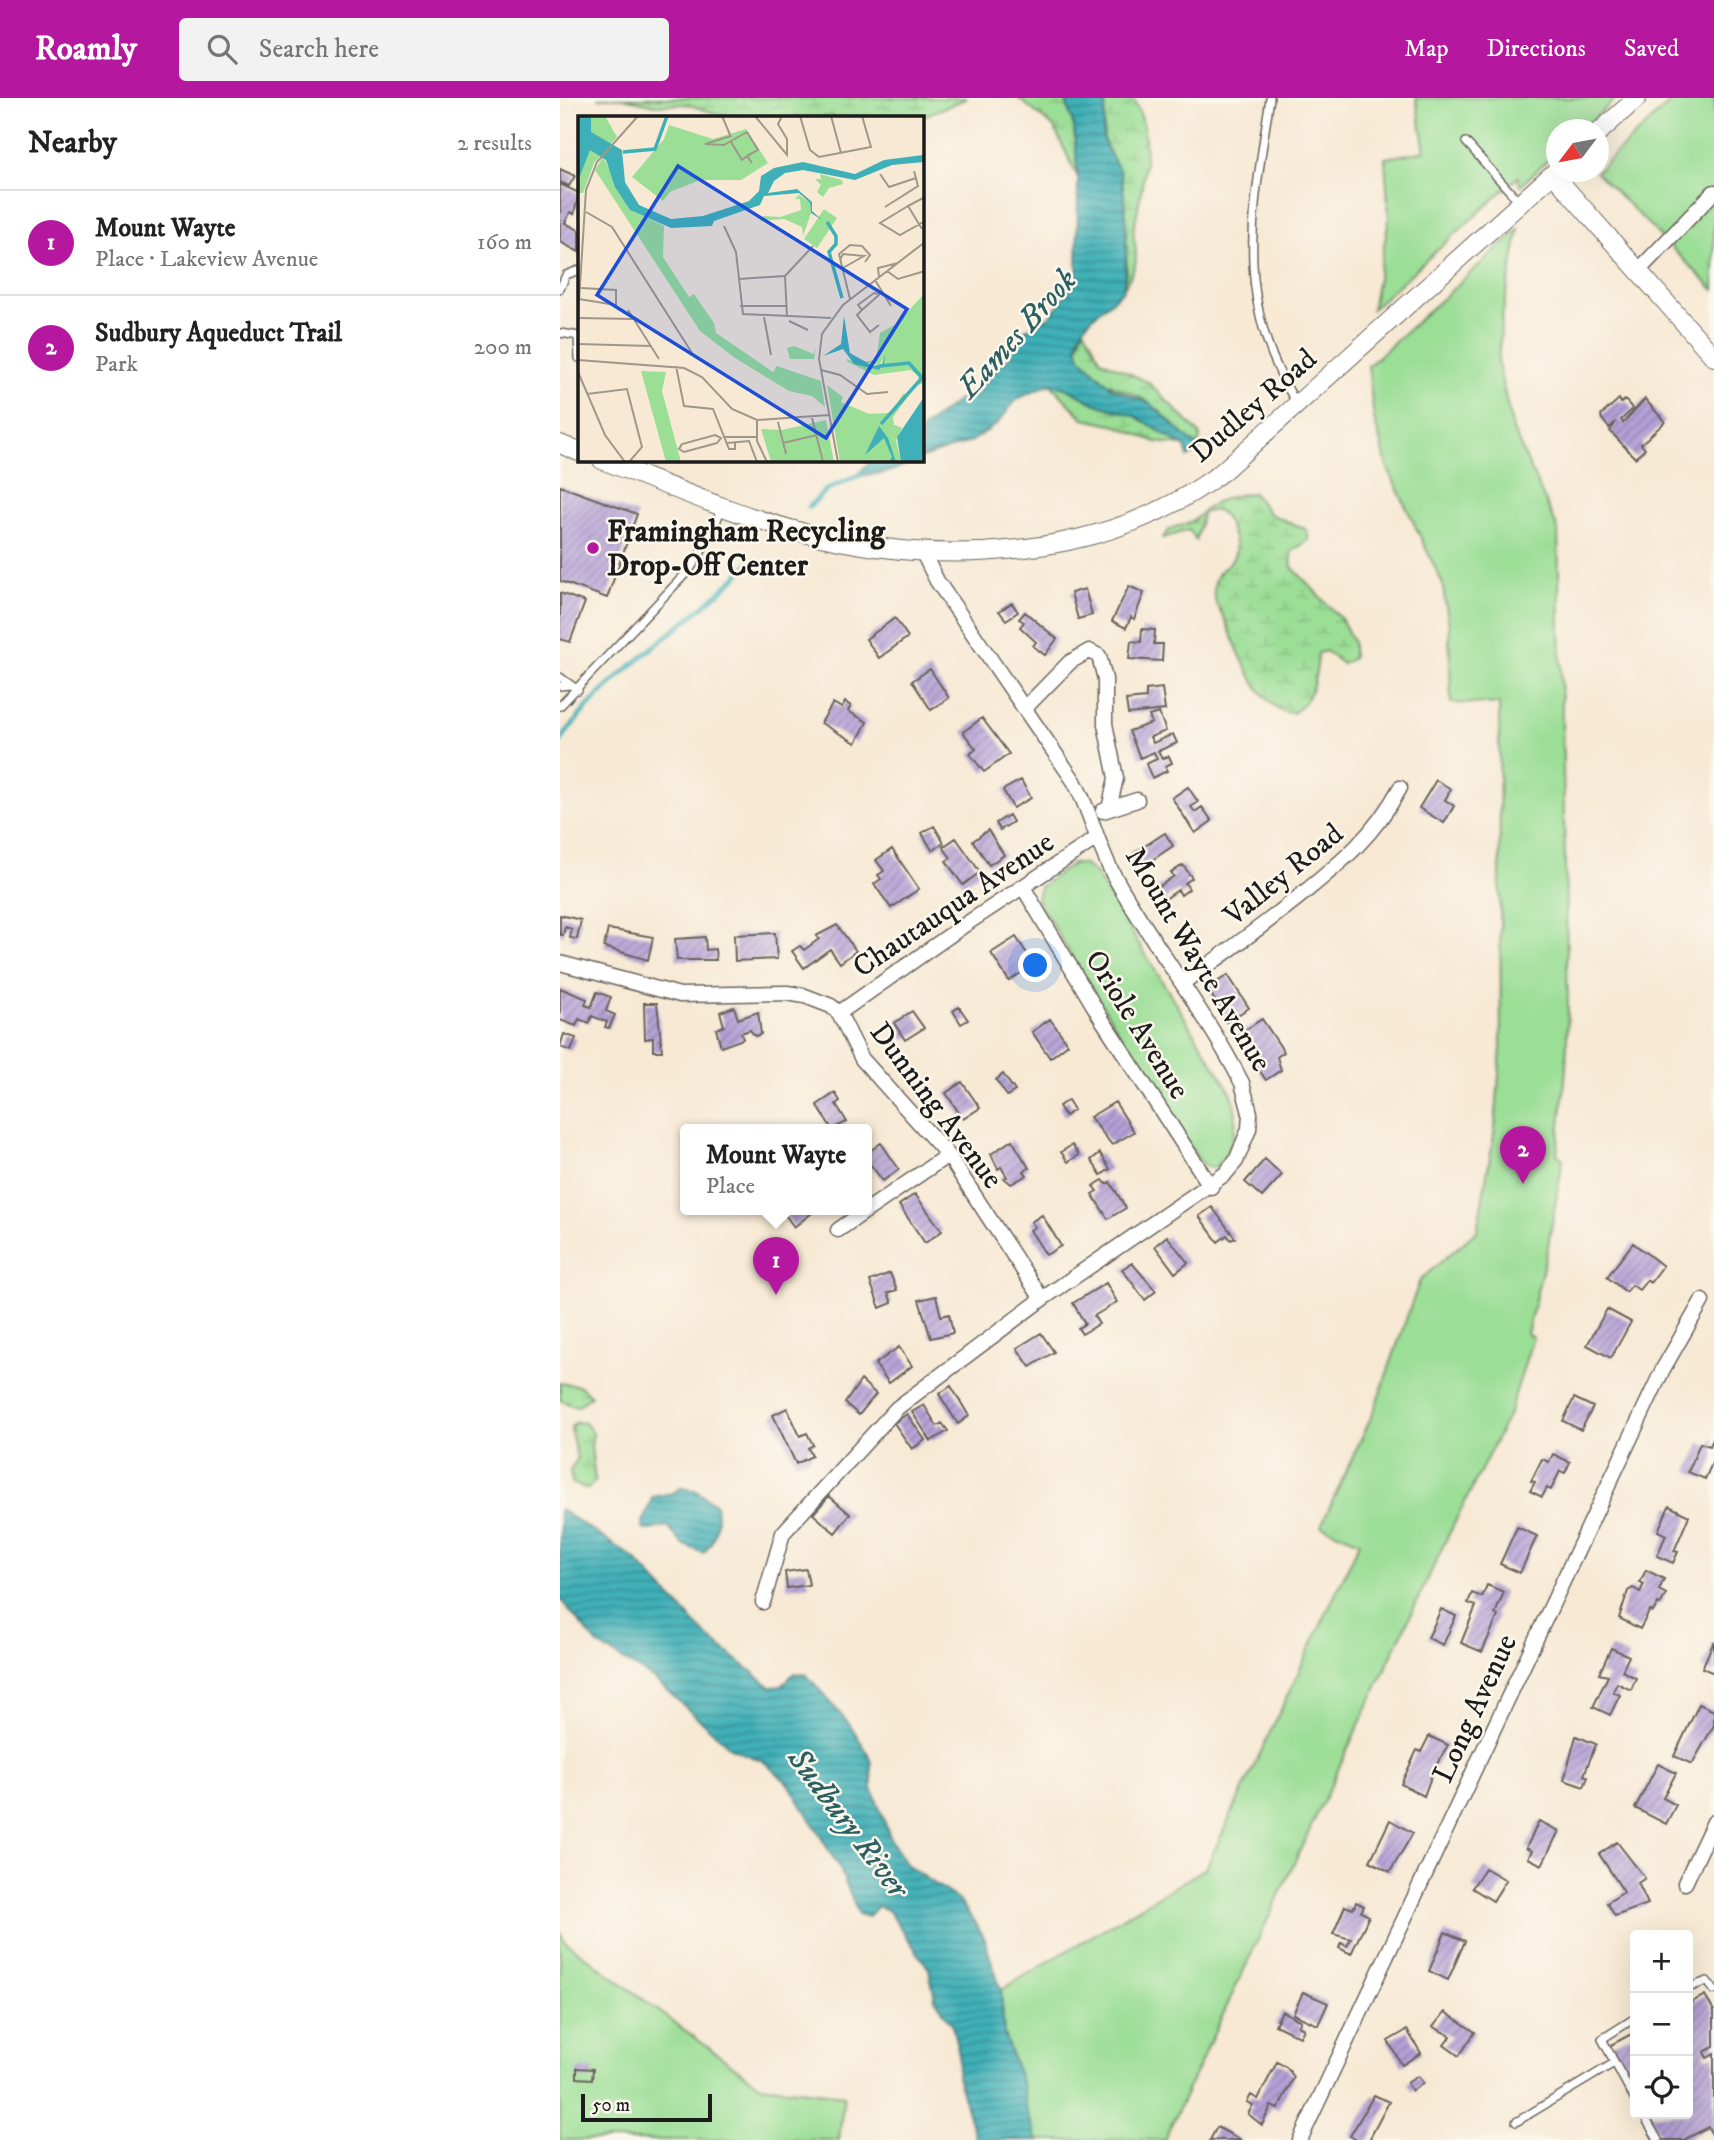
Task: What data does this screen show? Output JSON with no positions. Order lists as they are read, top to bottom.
{
  "streets": {
    "street": [
      "Dudley Road",
      "Valley Road",
      "Chautauqua Avenue",
      "Mount Wayte Avenue",
      "Oriole Avenue",
      "Dunning Avenue",
      "Long Avenue"
    ]
  },
  "crossings": [
    ["Dudley Road", "Mount Wayte Avenue"],
    ["Valley Road", "Mount Wayte Avenue"],
    ["Chautauqua Avenue", "Mount Wayte Avenue"],
    ["Chautauqua Avenue", "Oriole Avenue"],
    ["Chautauqua Avenue", "Dunning Avenue"],
    ["Mount Wayte Avenue", "Oriole Avenue"],
    ["Mount Wayte Avenue", "Dunning Avenue"]
  ],
  "water": ["Eames Brook", "Sudbury River"],
  "places": ["Framingham Recycling Drop-Off Center"],
  "scale_bar": "50 m",
  "north": "bottom left",
  "page": {
    "header": "Roamly",
    "search": "Search here",
    "nav": ["Map", "Directions", "Saved"],
    "heading": ["Nearby", "2 results"],
    "list": [
      {
        "mark": "1",
        "name": "Mount Wayte",
        "note": "Place · Lakeview Avenue",
        "value": "160 m"
      },
      {
        "mark": "2",
        "name": "Sudbury Aqueduct Trail",
        "note": "Park",
        "value": "200 m"
      }
    ],
    "popup": ["Mount Wayte", "Place"],
    "pins": ["2", "1"],
    "map_buttons": ["+", "−"],
    "scale": "50 m"
  }
}
